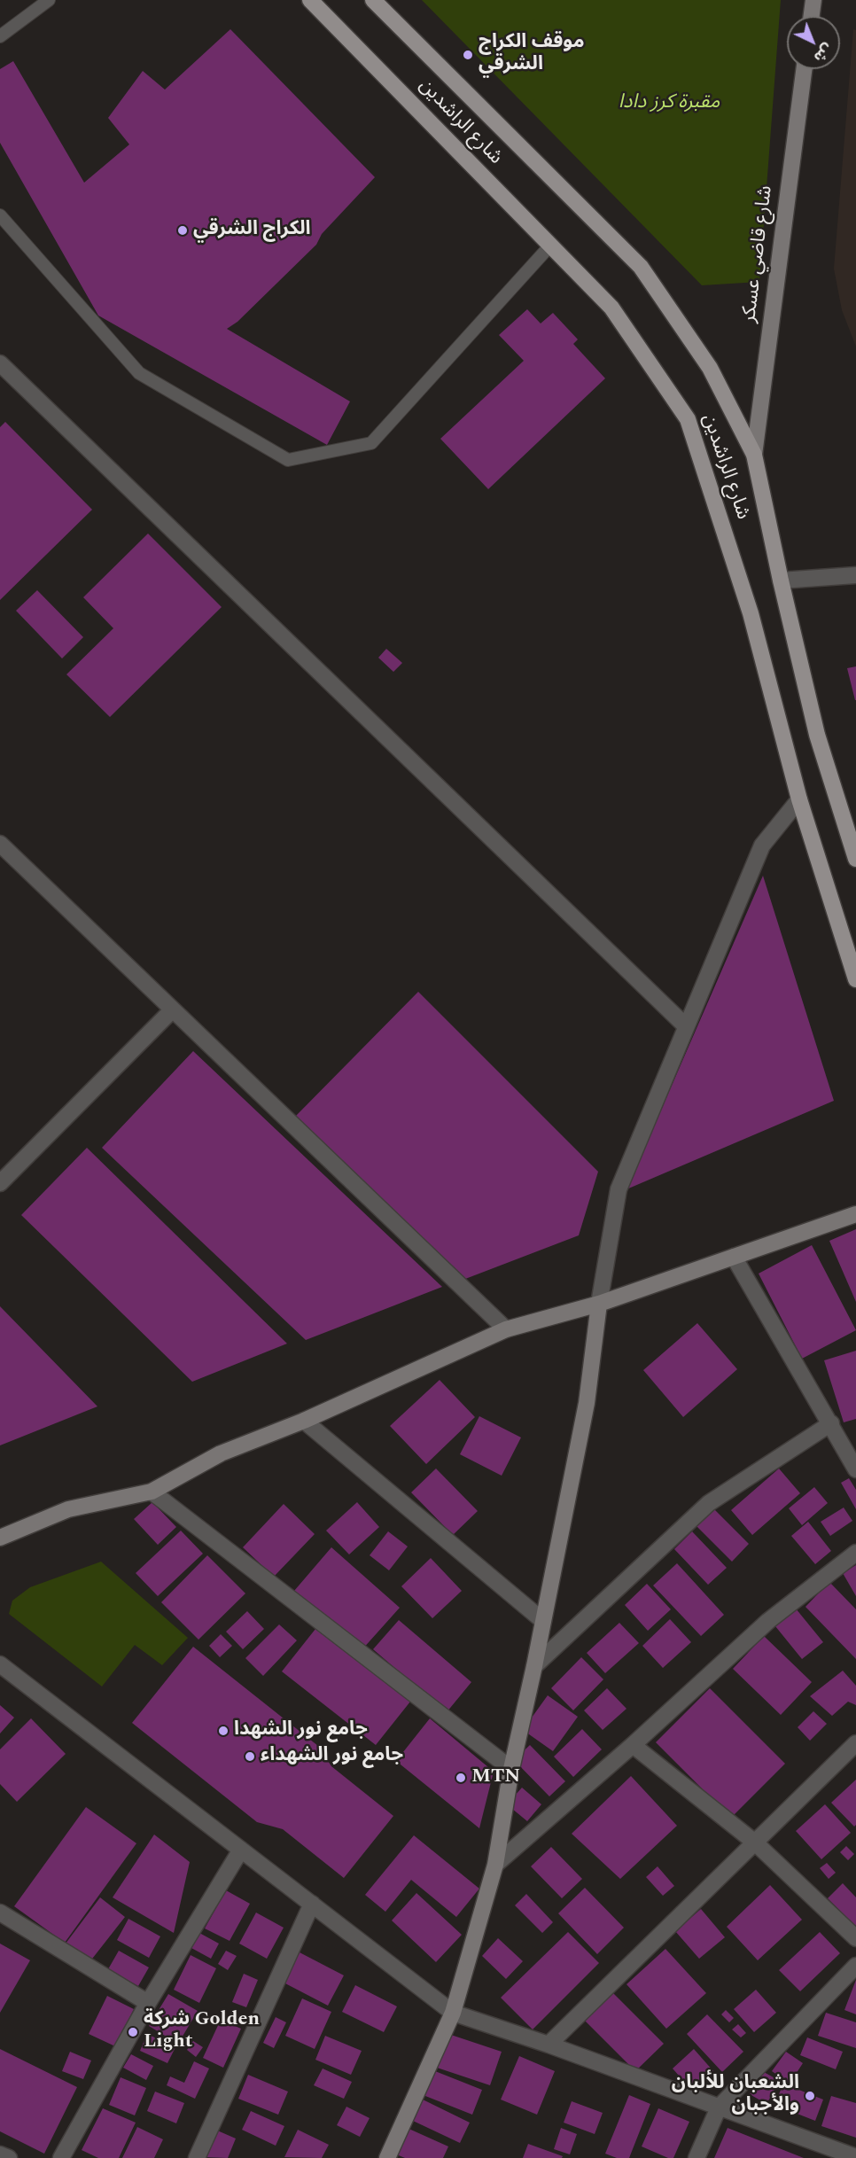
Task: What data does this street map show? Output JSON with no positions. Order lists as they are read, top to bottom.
{
  "streets": {
    "main road": ["شارع الراشدين", "شارع قاضي عسكر"]
  },
  "crossings": [
    ["شارع الراشدين", "شارع قاضي عسكر"]
  ],
  "parks": ["مقبرة كرز دادا"],
  "places": [
    "موقف الكراج الشرقي",
    "الكراج الشرقي",
    "جامع نور الشهدا",
    "جامع نور الشهداء",
    "MTN",
    "شركة Golden Light",
    "الشعبان للألبان والأجبان"
  ],
  "north": "bottom right"
}
